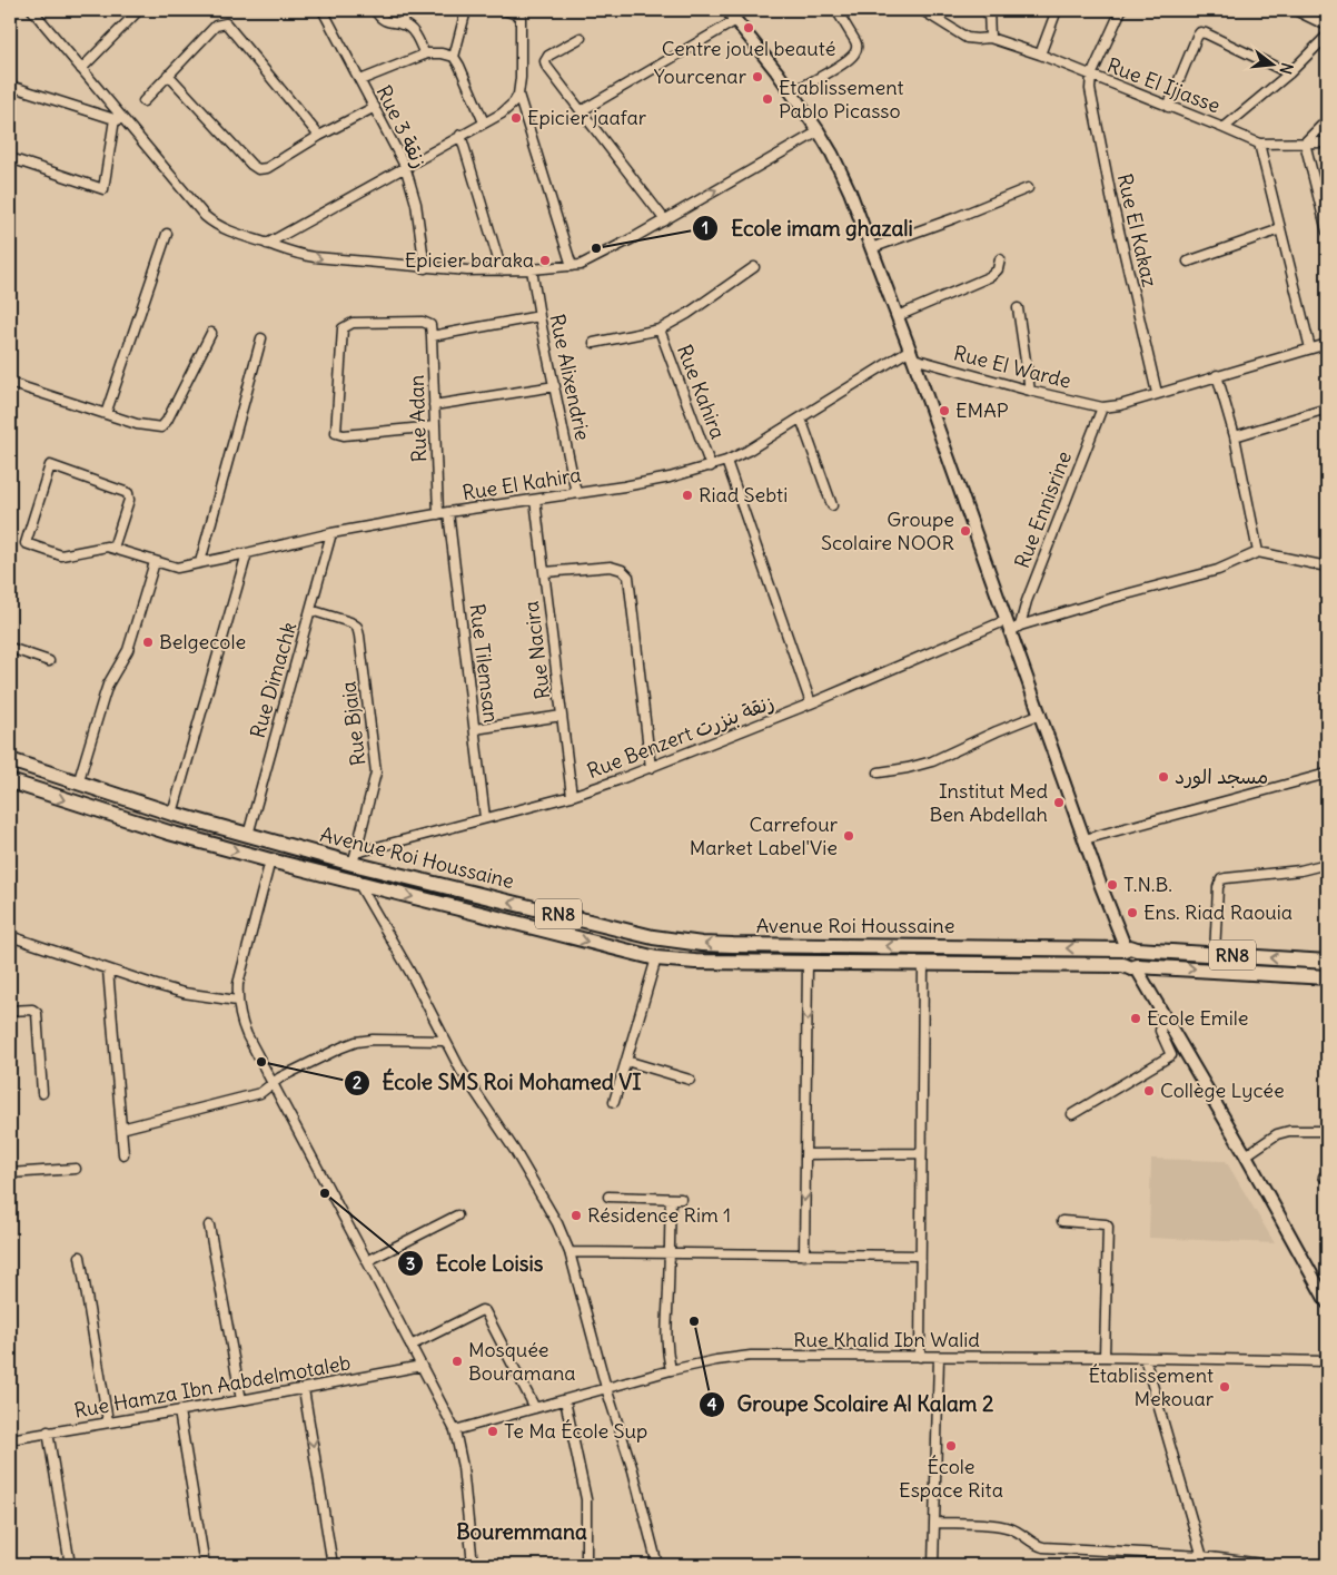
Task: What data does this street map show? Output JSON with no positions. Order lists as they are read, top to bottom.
{
  "streets": {
    "main road": ["Avenue Roi Houssaine", "RN8"],
    "street": [
      "Rue El Ijjasse",
      "Rue 3 زنقة",
      "Rue El Kakaz",
      "Rue El Warde",
      "Rue Alixendrie",
      "Rue Kahira",
      "Rue Adan",
      "Rue El Kahira",
      "Rue Ennisrine",
      "Rue Nacira",
      "Rue Tilemsan",
      "Rue Dimachk",
      "Rue Bjaia",
      "Rue Benzert زنقة بنزرت",
      "Rue Khalid Ibn Walid",
      "Rue Hamza Ibn Aabdelmotaleb"
    ]
  },
  "crossings": [
    ["Rue El Ijjasse", "Rue El Kakaz"],
    ["Rue El Warde", "Rue El Kahira"],
    ["Rue El Warde", "Rue Ennisrine"],
    ["Rue Alixendrie", "Rue El Kahira"],
    ["Rue Kahira", "Rue El Kahira"],
    ["Rue Adan", "Rue El Kahira"],
    ["Rue Adan", "Rue Tilemsan"],
    ["Rue El Kahira", "Rue Nacira"],
    ["Rue El Kahira", "Rue Tilemsan"],
    ["Rue El Kahira", "Rue Dimachk"],
    ["Rue Nacira", "Rue Benzert زنقة بنزرت"],
    ["Rue Tilemsan", "Rue Benzert زنقة بنزرت"],
    ["Rue Dimachk", "Rue Bjaia"],
    ["Rue Dimachk", "Avenue Roi Houssaine"],
    ["Rue Bjaia", "Rue Benzert زنقة بنزرت"],
    ["Rue Bjaia", "Avenue Roi Houssaine"],
    ["Rue Benzert زنقة بنزرت", "Avenue Roi Houssaine"]
  ],
  "districts": ["Bouremmana"],
  "places": [
    "Centre jouel beauté",
    "Yourcenar",
    "Etablissement Pablo Picasso",
    "Epicier jaafar",
    "Ecole imam ghazali",
    "Epicier baraka",
    "EMAP",
    "Riad Sebti",
    "Groupe Scolaire NOOR",
    "Belgecole",
    "مسجد الورد",
    "Institut Med Ben Abdellah",
    "Carrefour Market Label'Vie",
    "T.N.B.",
    "Ens. Riad Raouia",
    "Ecole Emile",
    "École SMS Roi Mohamed VI",
    "Collège Lycée",
    "Ecole Loisis",
    "Résidence Rim 1",
    "Groupe Scolaire Al Kalam 2",
    "Mosquée Bouramana",
    "Établissement Mekouar",
    "Te Ma École Sup",
    "École Espace Rita"
  ],
  "north": "right"
}
